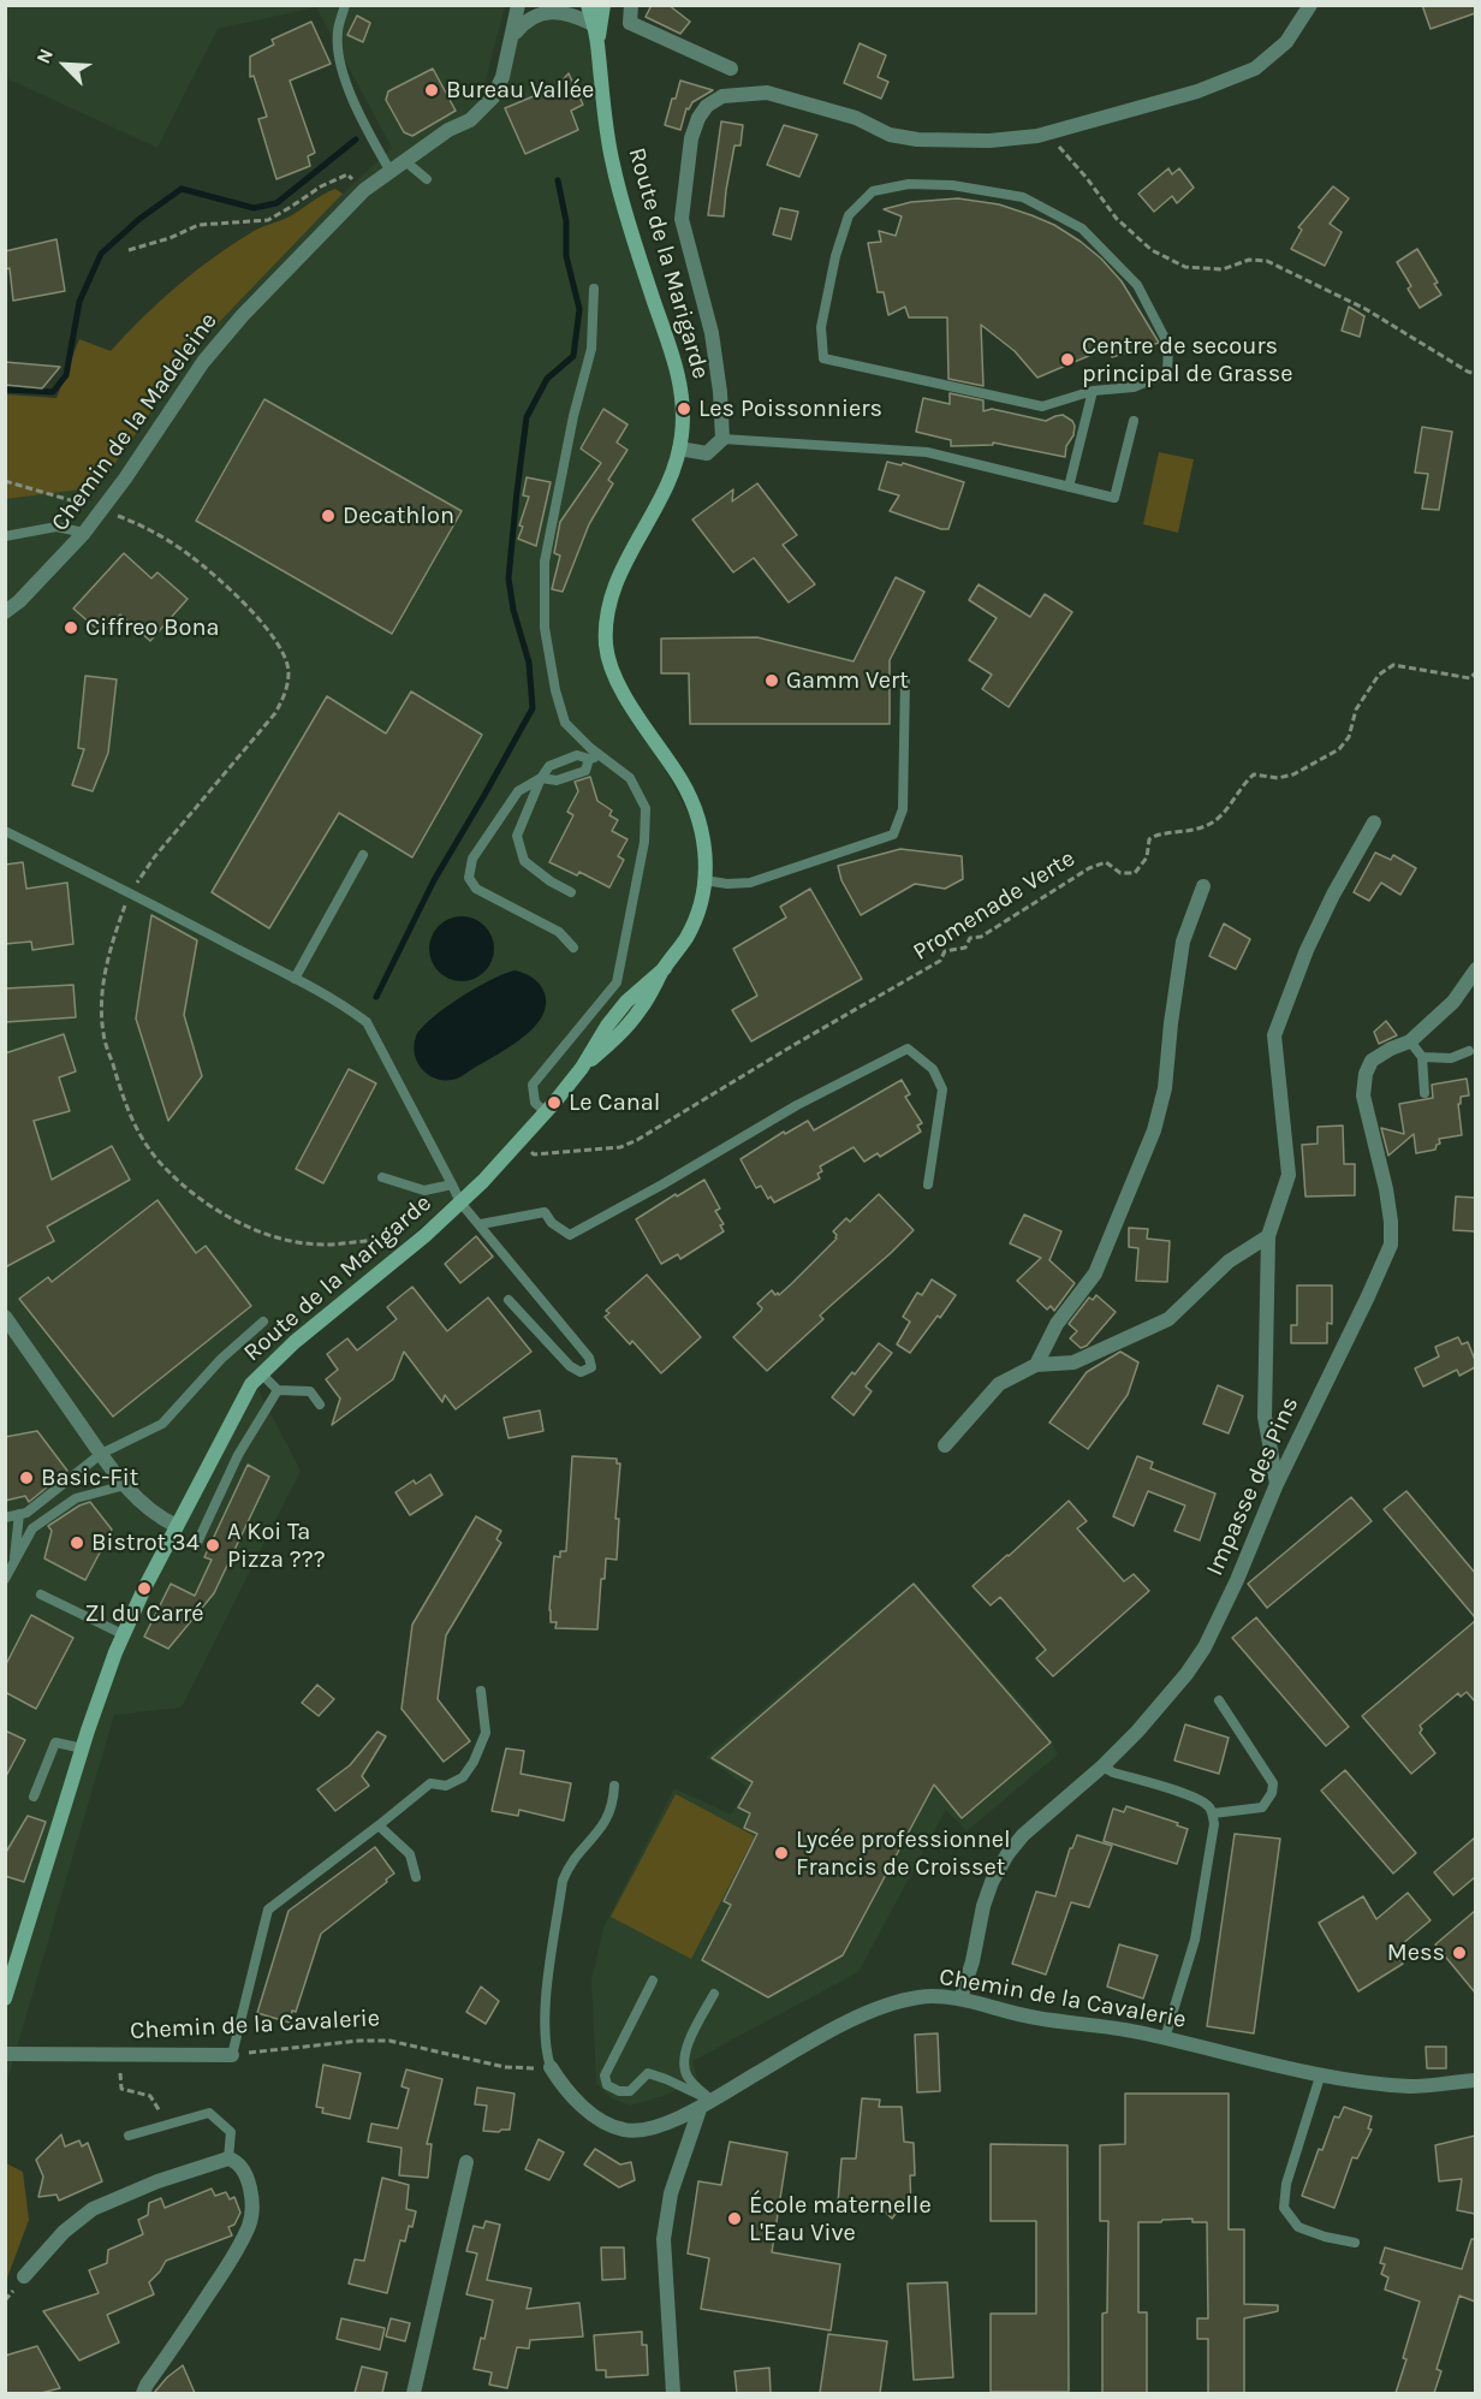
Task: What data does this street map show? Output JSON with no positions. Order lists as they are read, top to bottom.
{
  "streets": {
    "main road": ["Route de la Marigarde"],
    "street": ["Chemin de la Madeleine", "Impasse des Pins", "Chemin de la Cavalerie"],
    "path": ["Promenade Verte"]
  },
  "crossings": [
    ["Impasse des Pins", "Chemin de la Cavalerie"]
  ],
  "places": [
    "Bureau Vallée",
    "Centre de secours principal de Grasse",
    "Les Poissonniers",
    "Decathlon",
    "Ciffreo Bona",
    "Gamm Vert",
    "Le Canal",
    "Basic-Fit",
    "Bistrot 34",
    "A Koi Ta Pizza ???",
    "ZI du Carré",
    "Lycée professionnel Francis de Croisset",
    "Mess",
    "École maternelle L'Eau Vive"
  ],
  "north": "top left"
}
